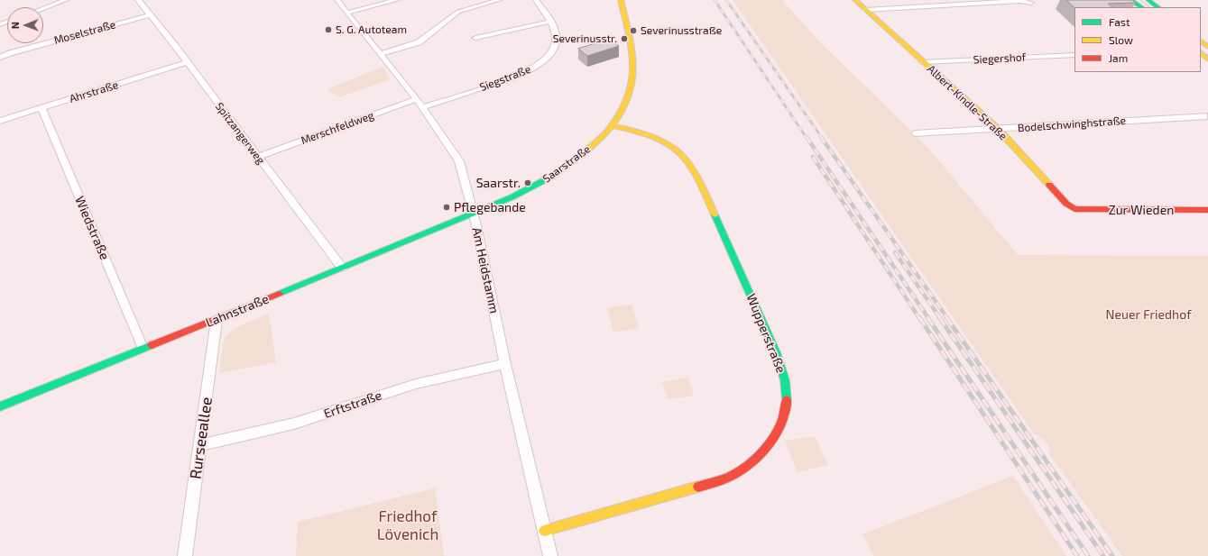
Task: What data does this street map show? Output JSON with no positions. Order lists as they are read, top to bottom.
{
  "streets": {
    "street": [
      "Moselstraße",
      "Siegershof",
      "Siegstraße",
      "Ahrstraße",
      "Albert-Kindle-Straße",
      "Bodelschwinghstraße",
      "Merschfeldweg",
      "Spitzangerweg",
      "Saarstraße",
      "Zur Wieden",
      "Wiedstraße",
      "Am Heidstamm",
      "Lahnstraße",
      "Wupperstraße",
      "Erftstraße",
      "Rurseeallee"
    ]
  },
  "crossings": [
    ["Moselstraße", "Spitzangerweg"],
    ["Siegershof", "Albert-Kindle-Straße"],
    ["Siegstraße", "Am Heidstamm"],
    ["Ahrstraße", "Spitzangerweg"],
    ["Ahrstraße", "Wiedstraße"],
    ["Albert-Kindle-Straße", "Bodelschwinghstraße"],
    ["Albert-Kindle-Straße", "Zur Wieden"],
    ["Merschfeldweg", "Spitzangerweg"],
    ["Merschfeldweg", "Am Heidstamm"],
    ["Spitzangerweg", "Lahnstraße"],
    ["Saarstraße", "Am Heidstamm"],
    ["Saarstraße", "Lahnstraße"],
    ["Saarstraße", "Wupperstraße"],
    ["Wiedstraße", "Lahnstraße"],
    ["Am Heidstamm", "Lahnstraße"],
    ["Am Heidstamm", "Wupperstraße"],
    ["Am Heidstamm", "Erftstraße"],
    ["Lahnstraße", "Rurseeallee"],
    ["Erftstraße", "Rurseeallee"]
  ],
  "parks": ["Neuer Friedhof", "Friedhof Lövenich"],
  "places": [
    "S. G. Autoteam",
    "Severinusstraße",
    "Severinusstr.",
    "Saarstr.",
    "Pflegebande"
  ],
  "legend": ["Fast", "Slow", "Jam"],
  "north": "left"
}
